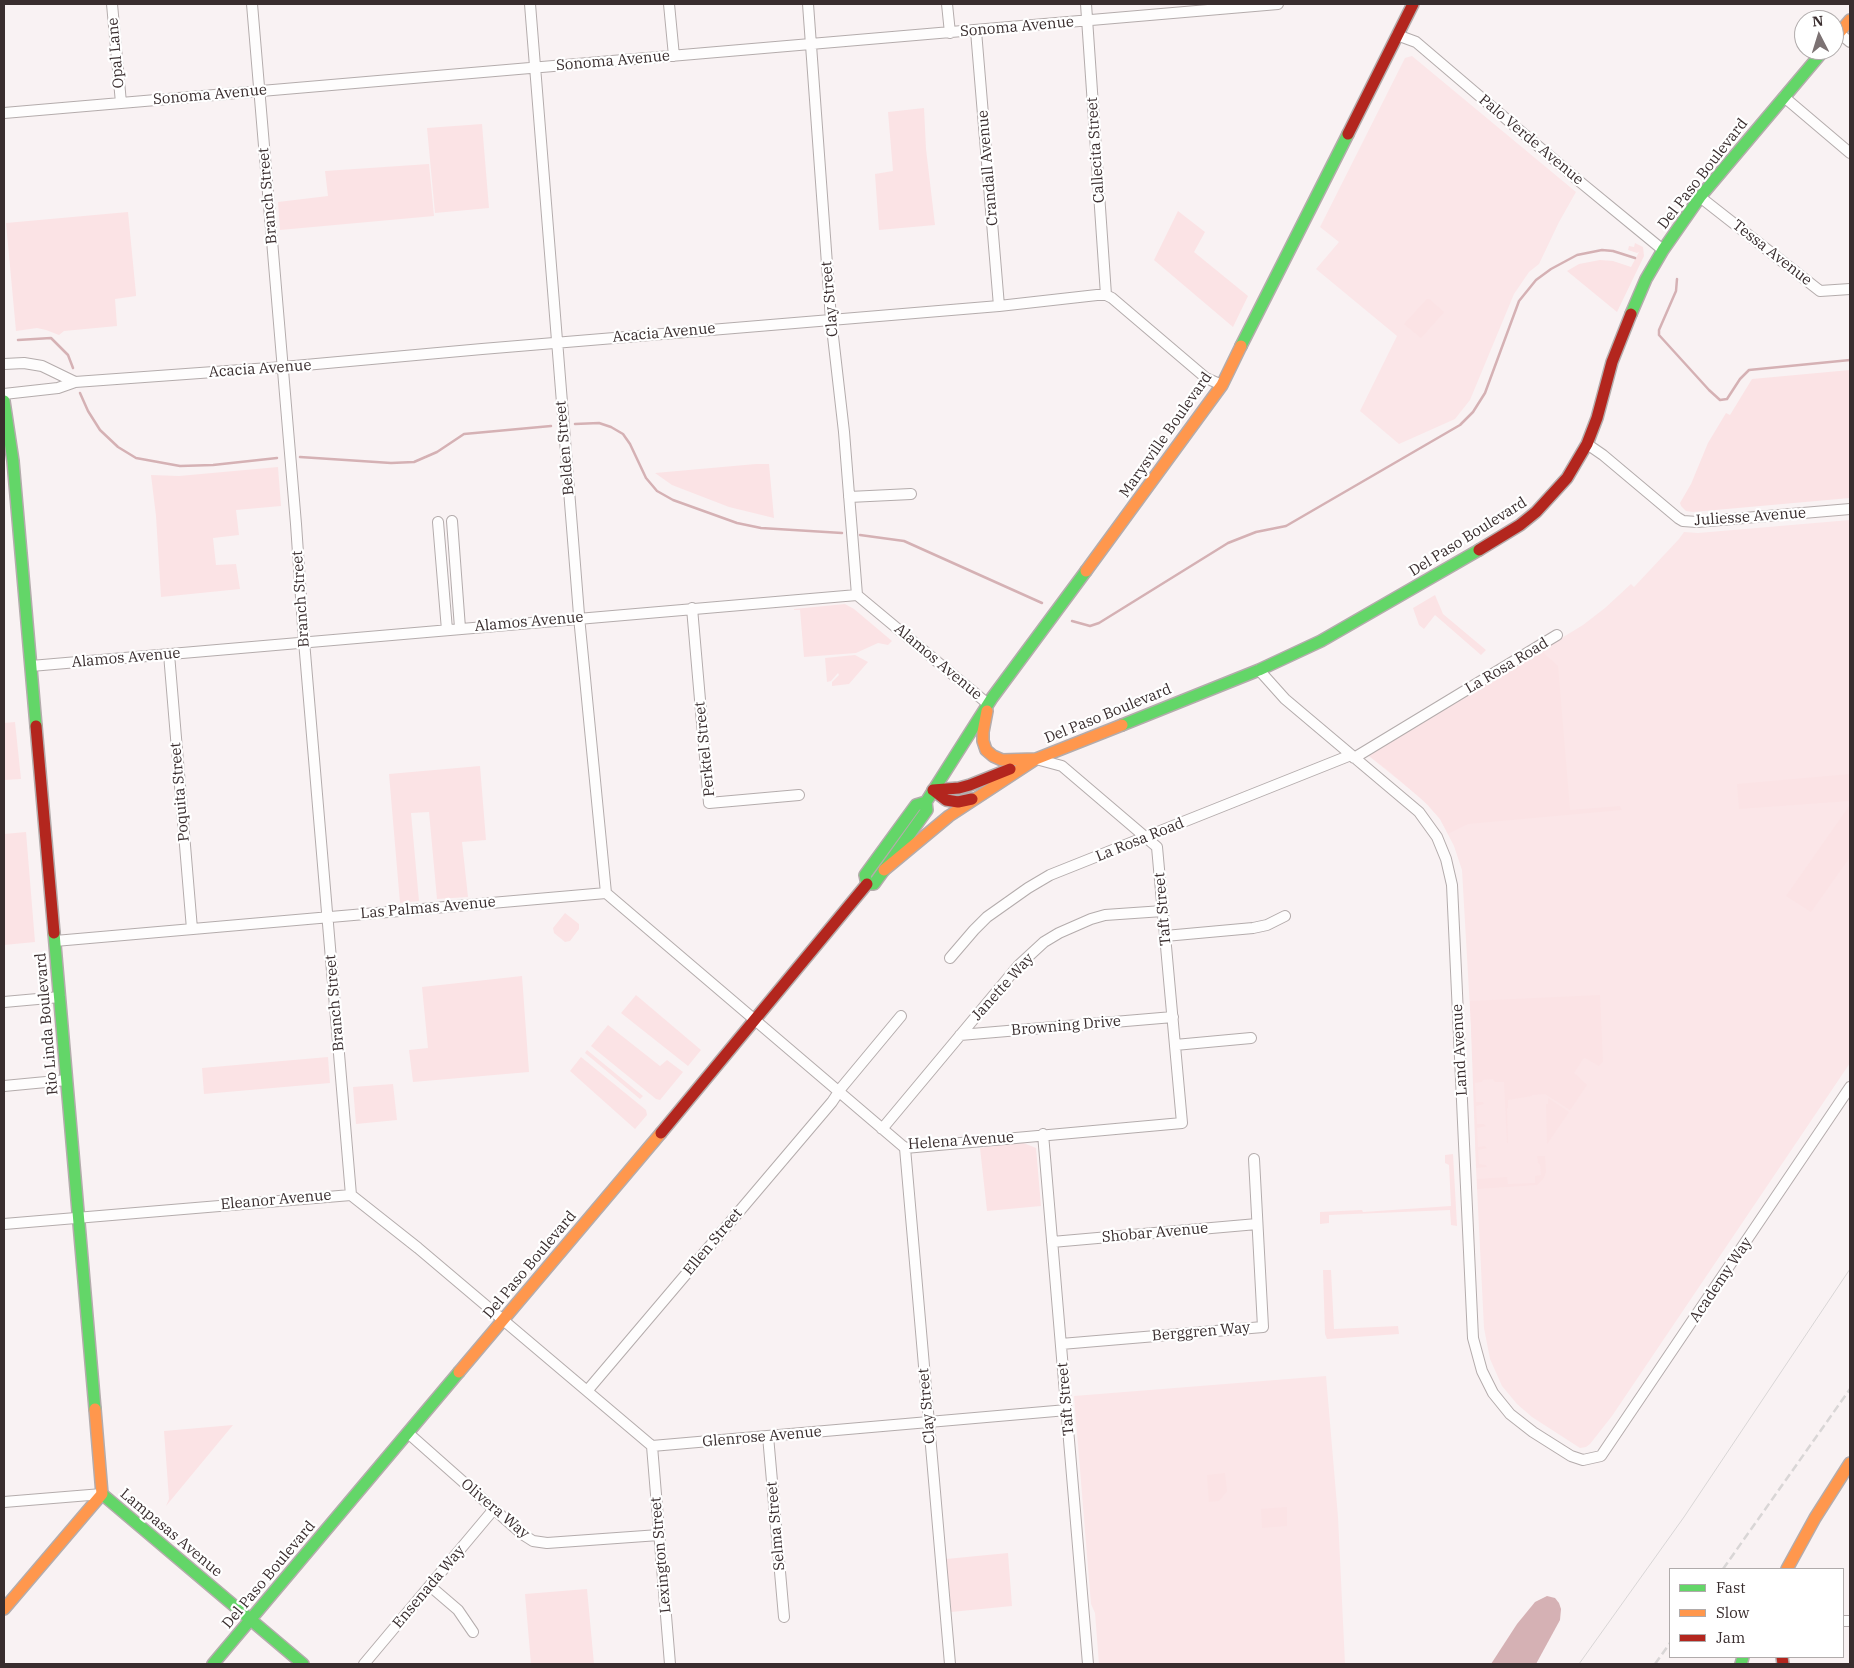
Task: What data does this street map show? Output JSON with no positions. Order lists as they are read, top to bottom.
{
  "streets": {
    "main road": [
      "Del Paso Boulevard",
      "Marysville Boulevard",
      "Rio Linda Boulevard",
      "Lampasas Avenue"
    ],
    "street": [
      "Sonoma Avenue",
      "Opal Lane",
      "Palo Verde Avenue",
      "Callecita Street",
      "Crandall Avenue",
      "Branch Street",
      "Tessa Avenue",
      "Clay Street",
      "Acacia Avenue",
      "Belden Street",
      "Juliesse Avenue",
      "Alamos Avenue",
      "La Rosa Road",
      "Perktel Street",
      "Poquita Street",
      "Las Palmas Avenue",
      "Taft Street",
      "Janette Way",
      "Browning Drive",
      "Land Avenue",
      "Helena Avenue",
      "Eleanor Avenue",
      "Shobar Avenue",
      "Ellen Street",
      "Academy Way",
      "Berggren Way",
      "Glenrose Avenue",
      "Olivera Way",
      "Selma Street",
      "Lexington Street",
      "Ensenada Way"
    ]
  },
  "crossings": [
    ["Sonoma Avenue", "Opal Lane"],
    ["Sonoma Avenue", "Callecita Street"],
    ["Sonoma Avenue", "Crandall Avenue"],
    ["Sonoma Avenue", "Branch Street"],
    ["Sonoma Avenue", "Clay Street"],
    ["Sonoma Avenue", "Belden Street"],
    ["Palo Verde Avenue", "Del Paso Boulevard"],
    ["Palo Verde Avenue", "Marysville Boulevard"],
    ["Callecita Street", "Acacia Avenue"],
    ["Crandall Avenue", "Acacia Avenue"],
    ["Del Paso Boulevard", "Tessa Avenue"],
    ["Del Paso Boulevard", "Marysville Boulevard"],
    ["Del Paso Boulevard", "Juliesse Avenue"],
    ["Del Paso Boulevard", "Taft Street"],
    ["Del Paso Boulevard", "Land Avenue"],
    ["Del Paso Boulevard", "Helena Avenue"],
    ["Del Paso Boulevard", "Eleanor Avenue"],
    ["Del Paso Boulevard", "Olivera Way"],
    ["Del Paso Boulevard", "Lampasas Avenue"],
    ["Branch Street", "Acacia Avenue"],
    ["Branch Street", "Alamos Avenue"],
    ["Branch Street", "Las Palmas Avenue"],
    ["Branch Street", "Eleanor Avenue"],
    ["Clay Street", "Acacia Avenue"],
    ["Clay Street", "Alamos Avenue"],
    ["Clay Street", "Helena Avenue"],
    ["Clay Street", "Glenrose Avenue"],
    ["Acacia Avenue", "Belden Street"],
    ["Marysville Boulevard", "Alamos Avenue"],
    ["Belden Street", "Alamos Avenue"],
    ["Belden Street", "Las Palmas Avenue"],
    ["Alamos Avenue", "Perktel Street"],
    ["Alamos Avenue", "Poquita Street"],
    ["Alamos Avenue", "Rio Linda Boulevard"],
    ["La Rosa Road", "Taft Street"],
    ["La Rosa Road", "Land Avenue"],
    ["Poquita Street", "Las Palmas Avenue"],
    ["Las Palmas Avenue", "Rio Linda Boulevard"],
    ["Taft Street", "Janette Way"],
    ["Taft Street", "Browning Drive"],
    ["Taft Street", "Helena Avenue"],
    ["Taft Street", "Shobar Avenue"],
    ["Taft Street", "Berggren Way"],
    ["Taft Street", "Glenrose Avenue"],
    ["Janette Way", "Browning Drive"],
    ["Janette Way", "Helena Avenue"],
    ["Rio Linda Boulevard", "Eleanor Avenue"],
    ["Rio Linda Boulevard", "Lampasas Avenue"],
    ["Land Avenue", "Academy Way"],
    ["Helena Avenue", "Ellen Street"],
    ["Shobar Avenue", "Berggren Way"],
    ["Glenrose Avenue", "Selma Street"],
    ["Glenrose Avenue", "Lexington Street"],
    ["Olivera Way", "Lexington Street"],
    ["Olivera Way", "Ensenada Way"]
  ],
  "legend": ["Fast", "Slow", "Jam"],
  "north": "top"
}
